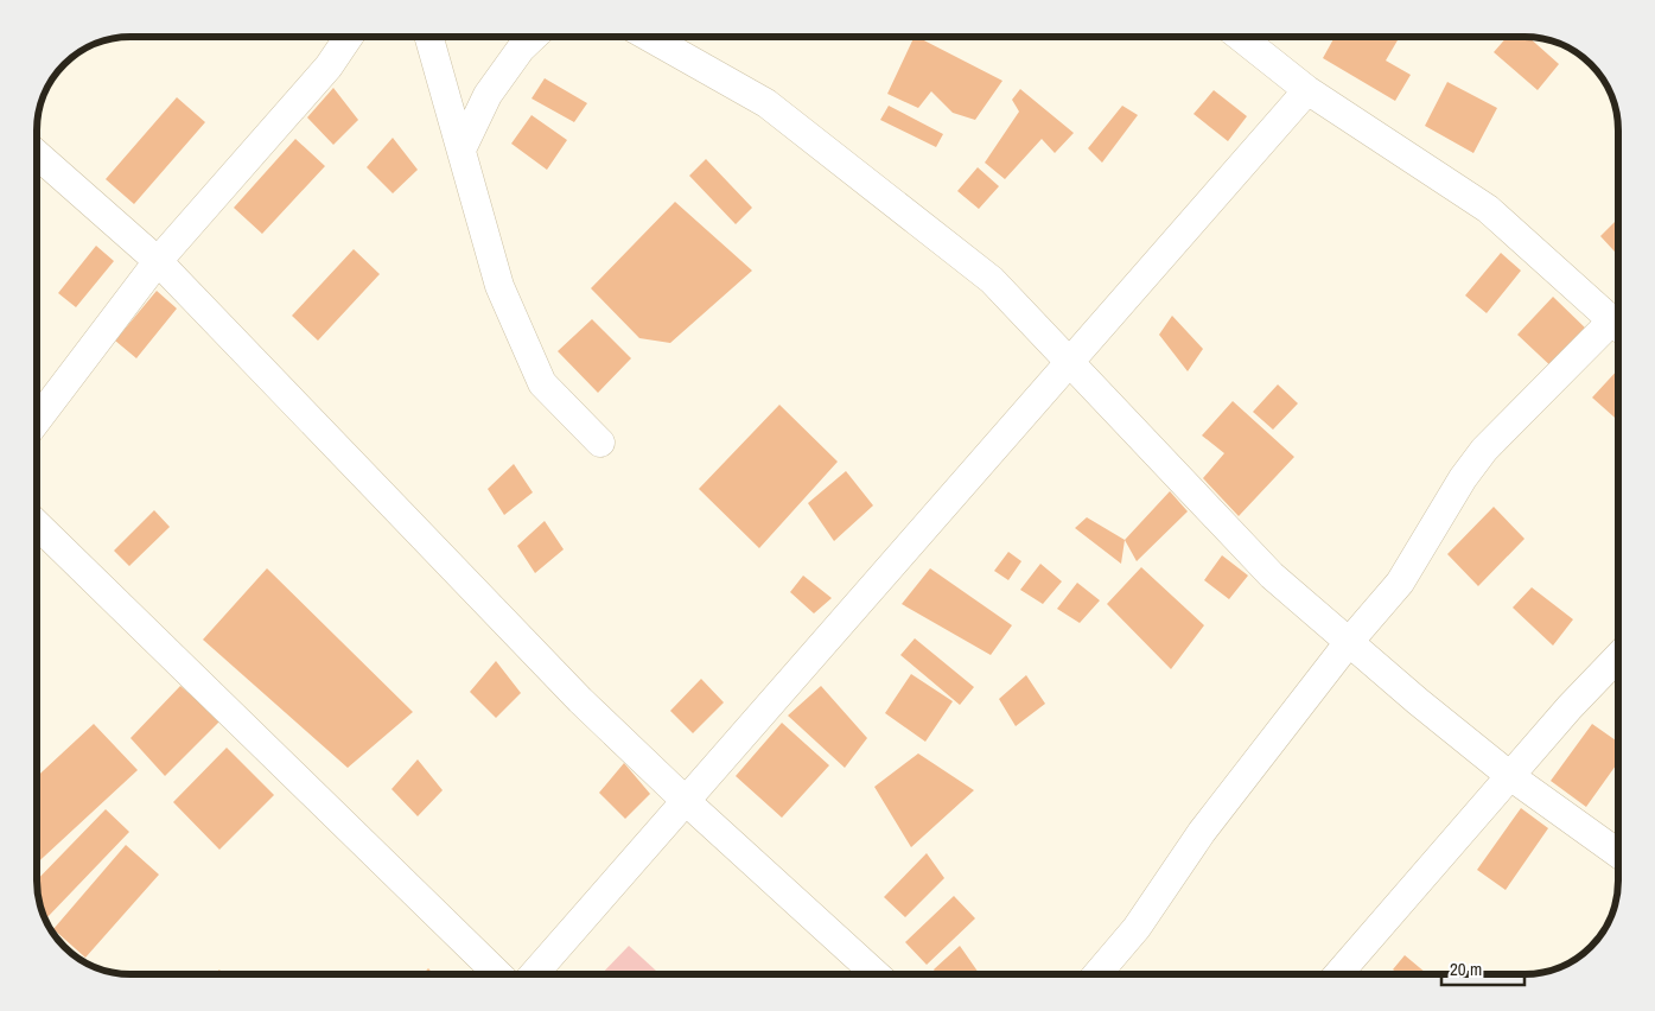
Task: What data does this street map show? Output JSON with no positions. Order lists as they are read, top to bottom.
{
  "scale_bar": "20 m"
}
